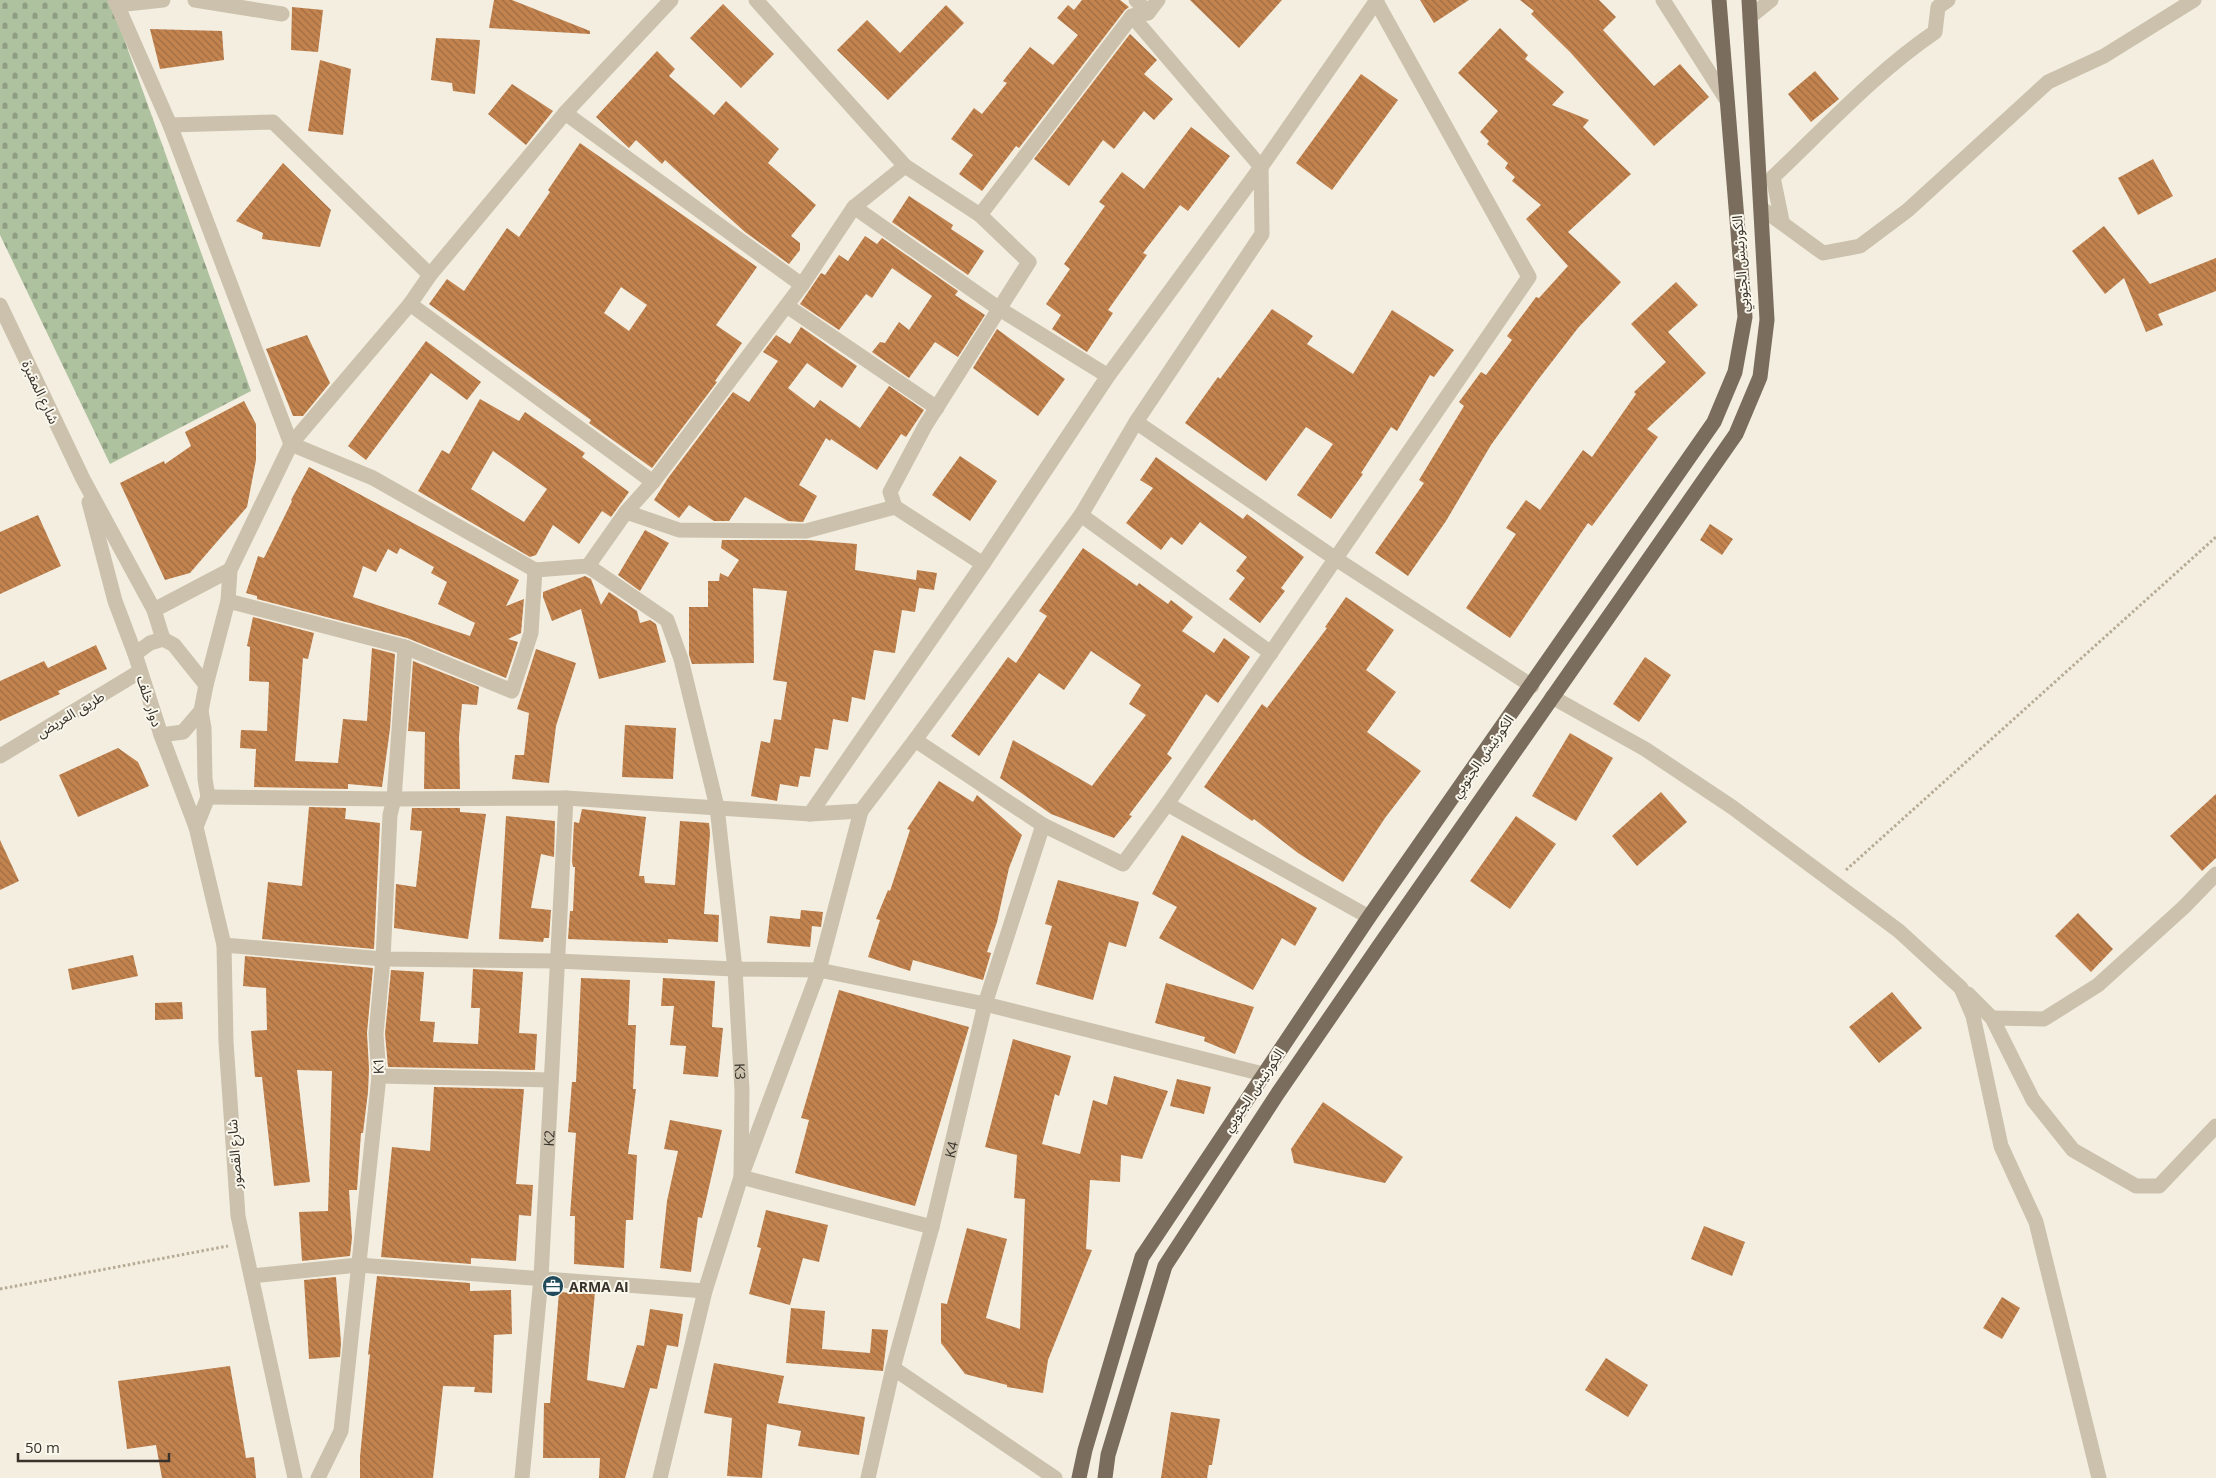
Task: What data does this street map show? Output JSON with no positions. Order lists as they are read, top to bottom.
{
  "streets": {
    "main road": ["الكورنيش الجنوبي"],
    "street": [
      "شارع المقبرة",
      "دوار خلف",
      "طريق العريض",
      "K1",
      "K3",
      "K2",
      "K4",
      "شارع القصور"
    ]
  },
  "crossings": [
    ["شارع المقبرة", "دوار خلف"],
    ["دوار خلف", "طريق العريض"],
    ["دوار خلف", "شارع القصور"]
  ],
  "places": {
    "office": ["ARMA AI"]
  },
  "scale_bar": "50 m"
}
